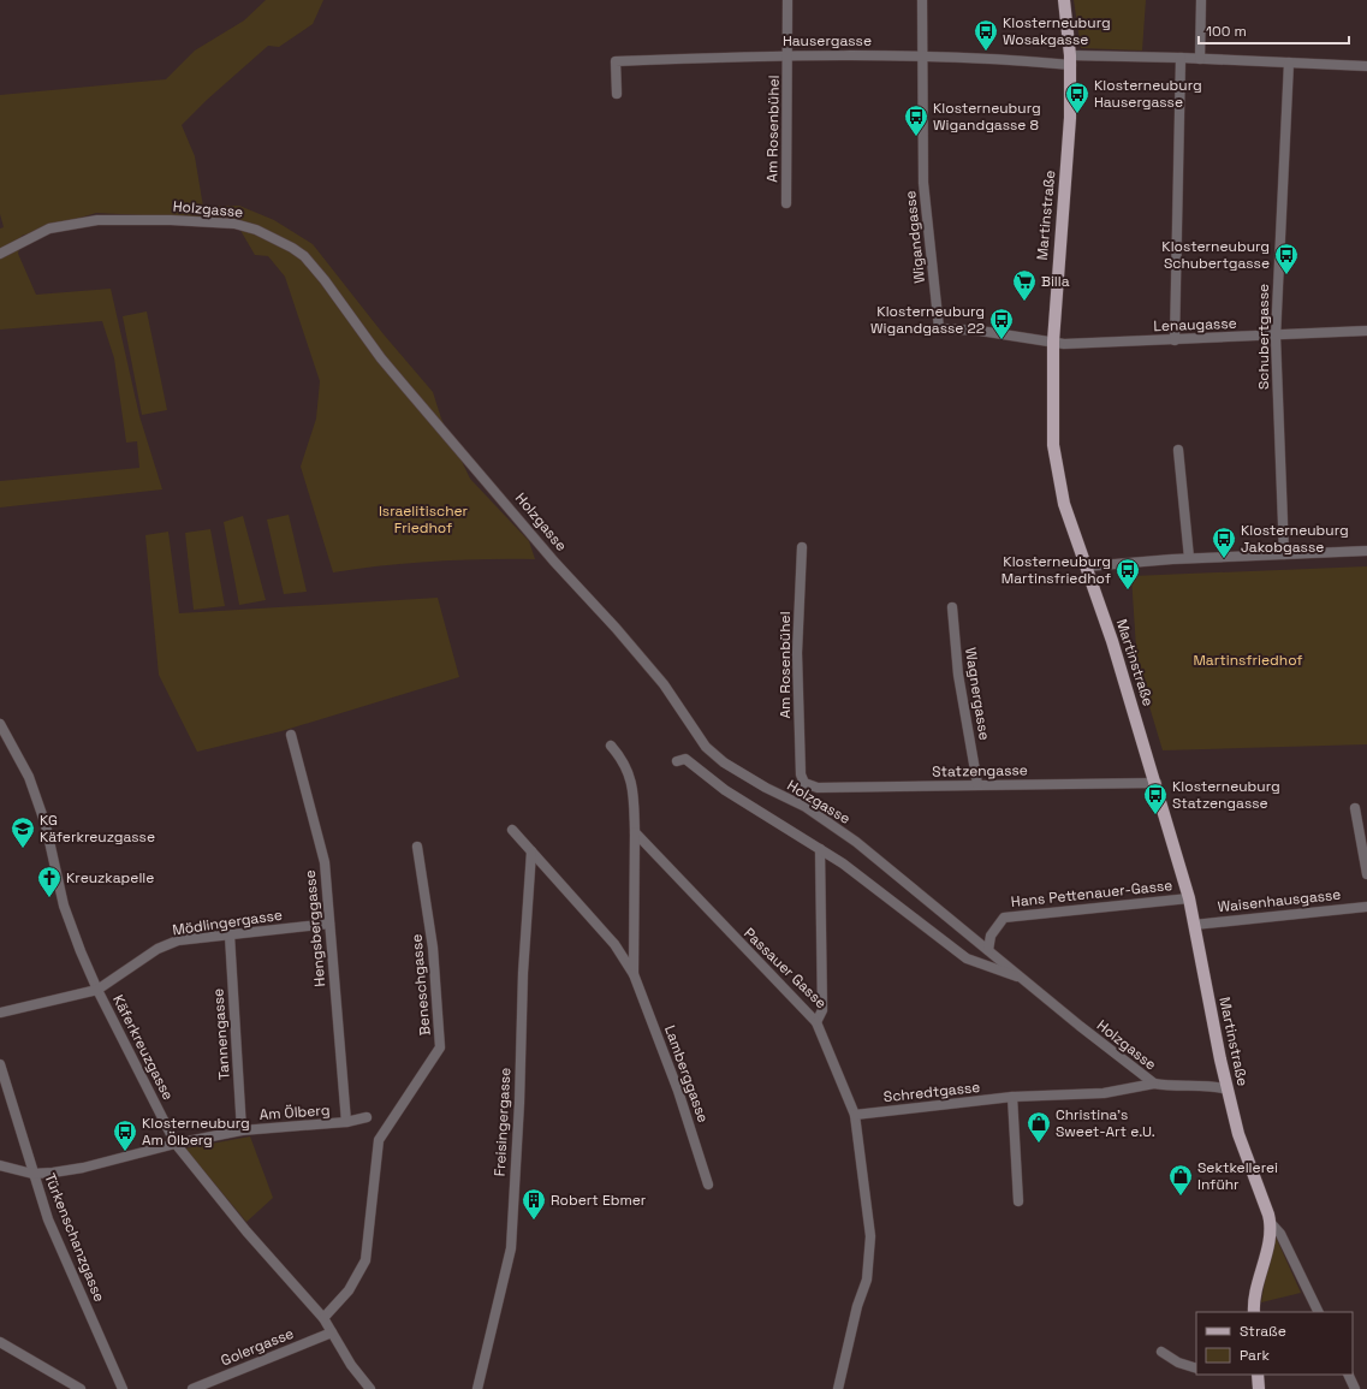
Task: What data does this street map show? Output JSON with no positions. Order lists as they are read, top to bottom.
{
  "streets": {
    "main road": ["Martinstraße"],
    "street": [
      "Hausergasse",
      "Am Rosenbühel",
      "Holzgasse",
      "Wigandgasse",
      "Lenaugasse",
      "Schubertgasse",
      "Wagnergasse",
      "Statzengasse",
      "Hans Pettenauer-Gasse",
      "Waisenhausgasse",
      "Mödlingergasse",
      "Hengsberggasse",
      "Passauer Gasse",
      "Beneschgasse",
      "Tannengasse",
      "Käferkreuzgasse",
      "Lamberggasse",
      "Schredtgasse",
      "Am Ölberg",
      "Freisingergasse",
      "Türkenschanzgasse",
      "Golergasse"
    ]
  },
  "crossings": [
    ["Hausergasse", "Am Rosenbühel"],
    ["Hausergasse", "Martinstraße"],
    ["Hausergasse", "Wigandgasse"],
    ["Hausergasse", "Schubertgasse"],
    ["Am Rosenbühel", "Statzengasse"],
    ["Holzgasse", "Martinstraße"],
    ["Holzgasse", "Hans Pettenauer-Gasse"],
    ["Holzgasse", "Passauer Gasse"],
    ["Holzgasse", "Schredtgasse"],
    ["Martinstraße", "Wigandgasse"],
    ["Martinstraße", "Lenaugasse"],
    ["Martinstraße", "Statzengasse"],
    ["Martinstraße", "Hans Pettenauer-Gasse"],
    ["Martinstraße", "Waisenhausgasse"],
    ["Wigandgasse", "Lenaugasse"],
    ["Lenaugasse", "Schubertgasse"],
    ["Wagnergasse", "Statzengasse"],
    ["Mödlingergasse", "Hengsberggasse"],
    ["Mödlingergasse", "Tannengasse"],
    ["Mödlingergasse", "Käferkreuzgasse"],
    ["Hengsberggasse", "Am Ölberg"],
    ["Beneschgasse", "Käferkreuzgasse"],
    ["Tannengasse", "Am Ölberg"],
    ["Käferkreuzgasse", "Am Ölberg"],
    ["Käferkreuzgasse", "Golergasse"],
    ["Am Ölberg", "Türkenschanzgasse"]
  ],
  "parks": ["Israelitischer Friedhof", "Martinsfriedhof"],
  "places": {
    "bus stop": [
      "Klosterneuburg Wosakgasse",
      "Klosterneuburg Hausergasse",
      "Klosterneuburg Wigandgasse 8",
      "Klosterneuburg Schubertgasse",
      "Klosterneuburg Wigandgasse 22",
      "Klosterneuburg Jakobgasse",
      "Klosterneuburg Martinsfriedhof",
      "Klosterneuburg Statzengasse",
      "Klosterneuburg Am Ölberg"
    ],
    "supermarket": ["Billa"],
    "school or university": ["KG Käferkreuzgasse"],
    "church": ["Kreuzkapelle"],
    "shop": ["Christina's Sweet-Art e.U.", "Sektkellerei Inführ"],
    "building": ["Robert Ebmer"]
  },
  "legend": ["Straße", "Park"],
  "scale_bar": "100 m"
}
